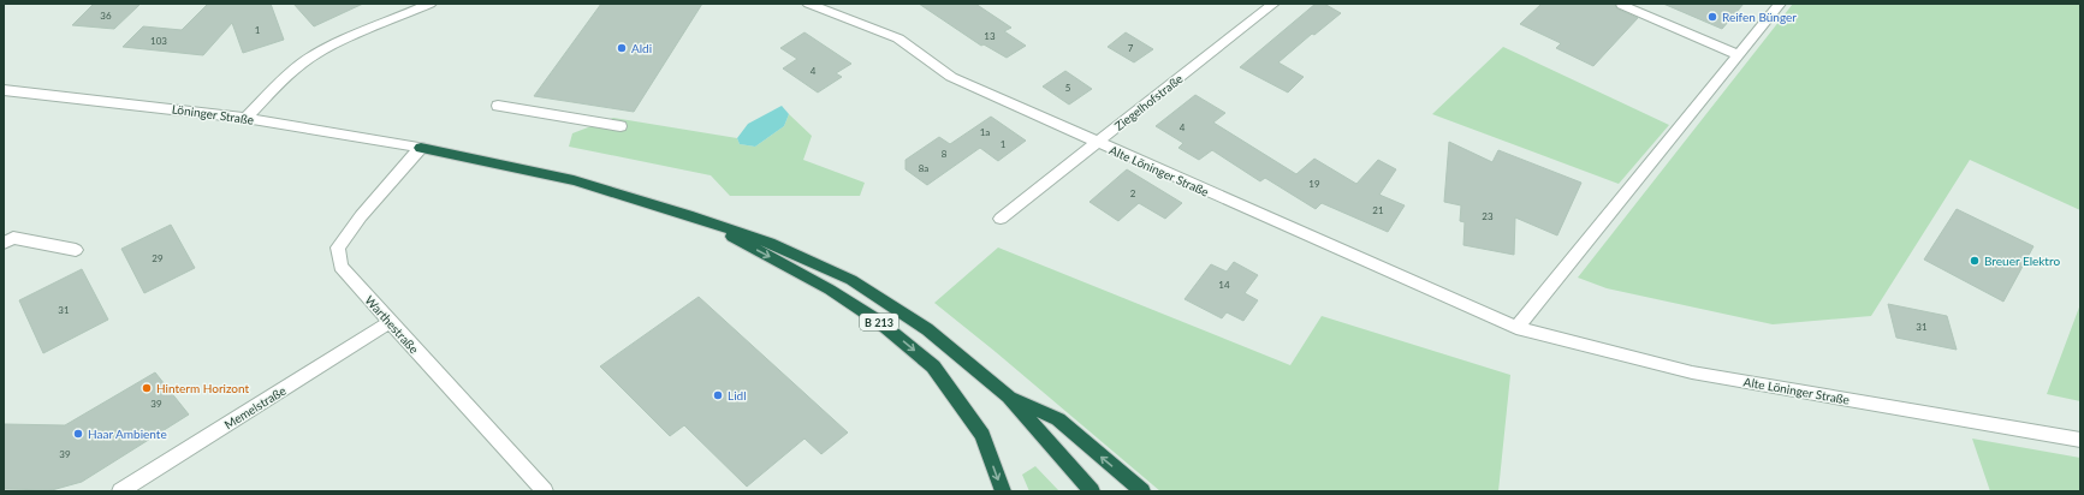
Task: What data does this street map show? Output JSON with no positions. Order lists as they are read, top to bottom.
{
  "streets": {
    "highway": ["B 213"],
    "street": [
      "Ziegelhofstraße",
      "Löninger Straße",
      "Alte Löninger Straße",
      "Warthestraße",
      "Memelstraße"
    ]
  },
  "crossings": [
    ["Ziegelhofstraße", "Alte Löninger Straße"],
    ["Löninger Straße", "Warthestraße"],
    ["Warthestraße", "Memelstraße"]
  ],
  "places": [
    "Reifen Bünger",
    "Aldi",
    "Breuer Elektro",
    "Hinterm Horizont",
    "Lidl",
    "Haar Ambiente"
  ],
  "house_numbers": [
    "36",
    "1",
    "13",
    "103",
    "7",
    "4",
    "5",
    "4",
    "1a",
    "1",
    "8",
    "8a",
    "19",
    "2",
    "21",
    "23",
    "29",
    "14",
    "31",
    "31",
    "39",
    "39"
  ]
}
